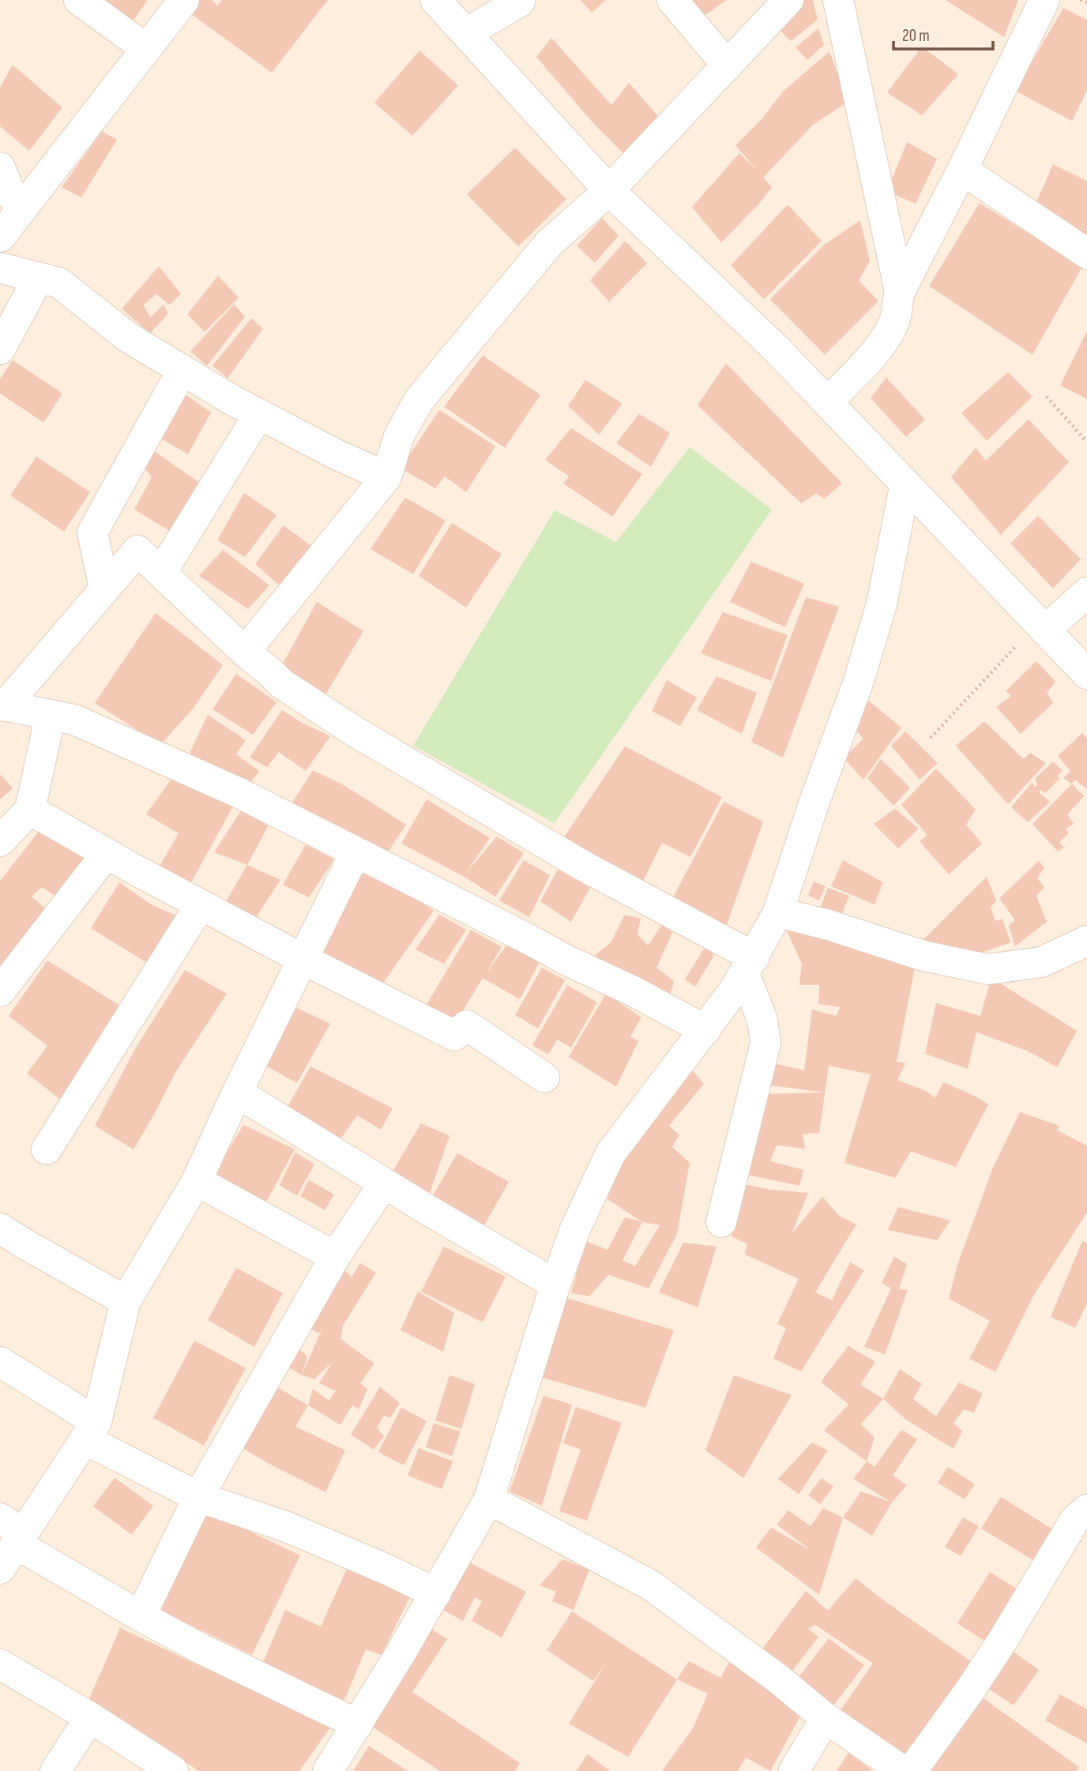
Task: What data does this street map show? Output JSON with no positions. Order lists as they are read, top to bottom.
{
  "scale_bar": "20 m"
}
